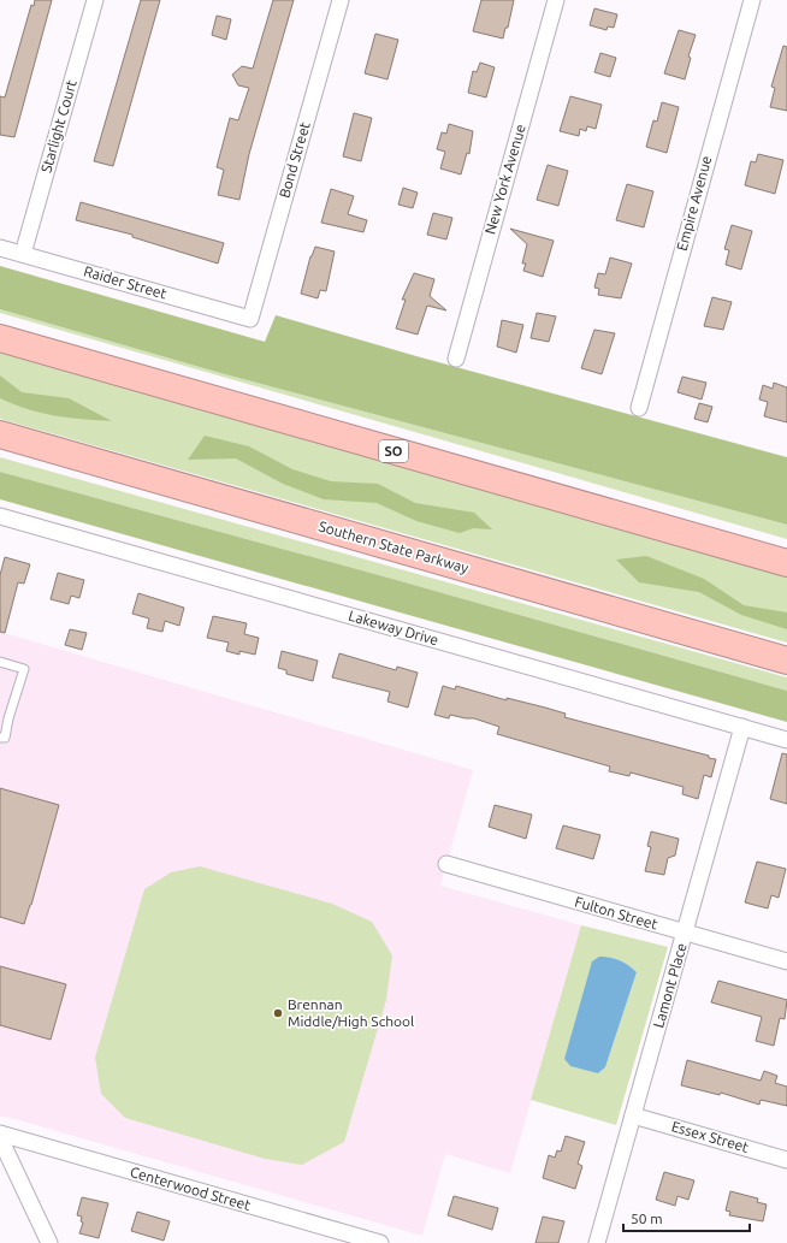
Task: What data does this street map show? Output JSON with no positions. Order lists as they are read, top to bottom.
{
  "streets": {
    "highway": ["SO", "Southern State Parkway"],
    "street": [
      "Starlight Court",
      "Bond Street",
      "New York Avenue",
      "Empire Avenue",
      "Raider Street",
      "Lakeway Drive",
      "Fulton Street",
      "Lamont Place",
      "Essex Street",
      "Centerwood Street"
    ]
  },
  "crossings": [
    ["Starlight Court", "Raider Street"],
    ["Bond Street", "Raider Street"],
    ["Lakeway Drive", "Lamont Place"],
    ["Fulton Street", "Lamont Place"],
    ["Lamont Place", "Essex Street"]
  ],
  "places": ["Brennan Middle/High School"],
  "scale_bar": "50 m"
}
